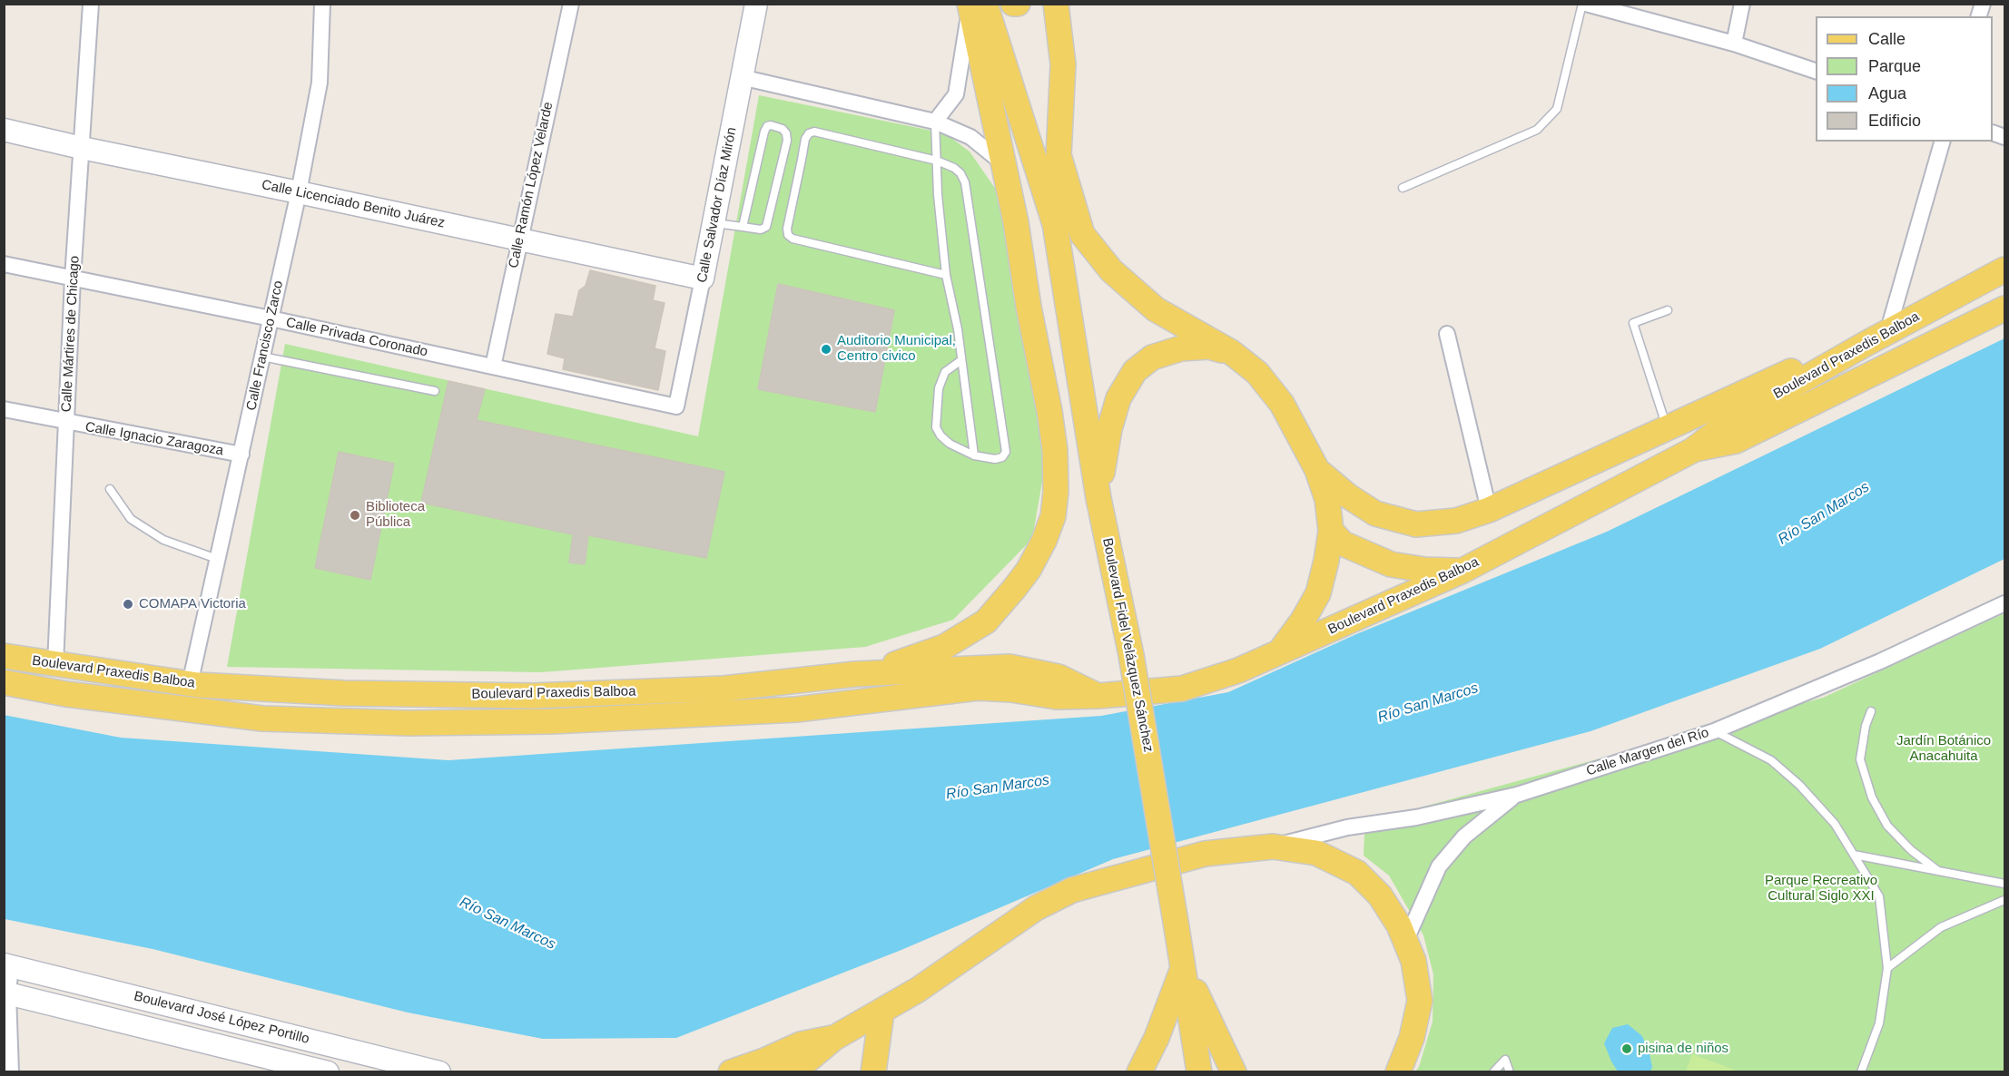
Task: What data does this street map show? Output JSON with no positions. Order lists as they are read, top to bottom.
{
  "streets": {
    "main road": ["Boulevard Praxedis Balboa", "Boulevard Fidel Velázquez Sánchez"],
    "street": [
      "Calle Ramón López Velarde",
      "Calle Licenciado Benito Juárez",
      "Calle Salvador Díaz Mirón",
      "Calle Mártires de Chicago",
      "Calle Privada Coronado",
      "Calle Francisco Zarco",
      "Calle Ignacio Zaragoza",
      "Calle Margen del Río",
      "Boulevard José López Portillo"
    ]
  },
  "crossings": [
    ["Calle Ramón López Velarde", "Calle Licenciado Benito Juárez"],
    ["Calle Ramón López Velarde", "Calle Privada Coronado"],
    ["Calle Licenciado Benito Juárez", "Calle Salvador Díaz Mirón"],
    ["Calle Licenciado Benito Juárez", "Calle Mártires de Chicago"],
    ["Calle Licenciado Benito Juárez", "Calle Francisco Zarco"],
    ["Calle Salvador Díaz Mirón", "Calle Privada Coronado"],
    ["Calle Mártires de Chicago", "Calle Privada Coronado"],
    ["Calle Mártires de Chicago", "Boulevard Praxedis Balboa"],
    ["Calle Mártires de Chicago", "Calle Ignacio Zaragoza"],
    ["Calle Privada Coronado", "Calle Francisco Zarco"],
    ["Calle Francisco Zarco", "Boulevard Praxedis Balboa"],
    ["Calle Francisco Zarco", "Calle Ignacio Zaragoza"]
  ],
  "water": ["Río San Marcos"],
  "parks": ["Jardín Botánico Anacahuita", "Parque Recreativo Cultural Siglo XXI"],
  "places": [
    "Auditorio Municipal, Centro civico",
    "Biblioteca Pública",
    "COMAPA Victoria",
    "pisina de niños"
  ],
  "legend": [
    "Calle",
    "Parque",
    "Agua",
    "Edificio"
  ]
}
